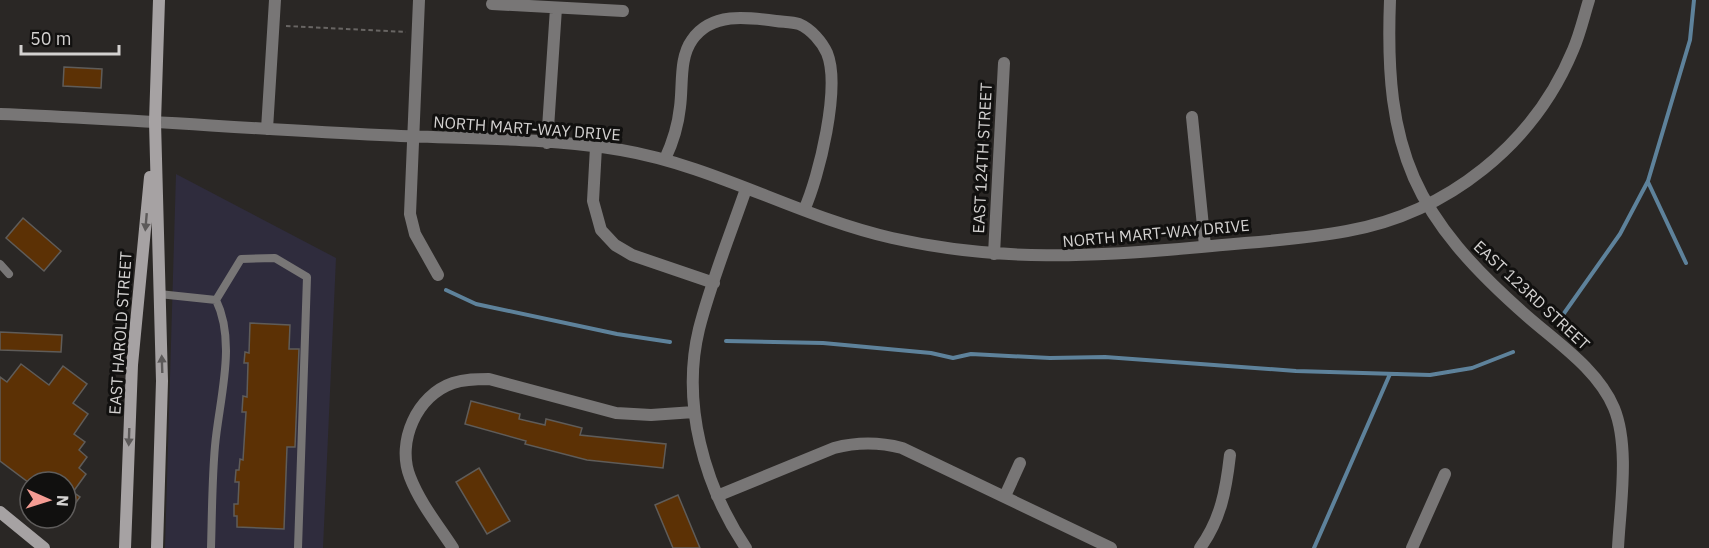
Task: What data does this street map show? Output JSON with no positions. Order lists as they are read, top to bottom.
{
  "streets": {
    "main road": ["EAST HAROLD STREET"],
    "street": ["NORTH MART-WAY DRIVE", "EAST 124TH STREET", "EAST 123RD STREET"]
  },
  "crossings": [
    ["NORTH MART-WAY DRIVE", "EAST 124TH STREET"],
    ["NORTH MART-WAY DRIVE", "EAST 123RD STREET"],
    ["NORTH MART-WAY DRIVE", "EAST HAROLD STREET"]
  ],
  "scale_bar": "50 m",
  "north": "right"
}
